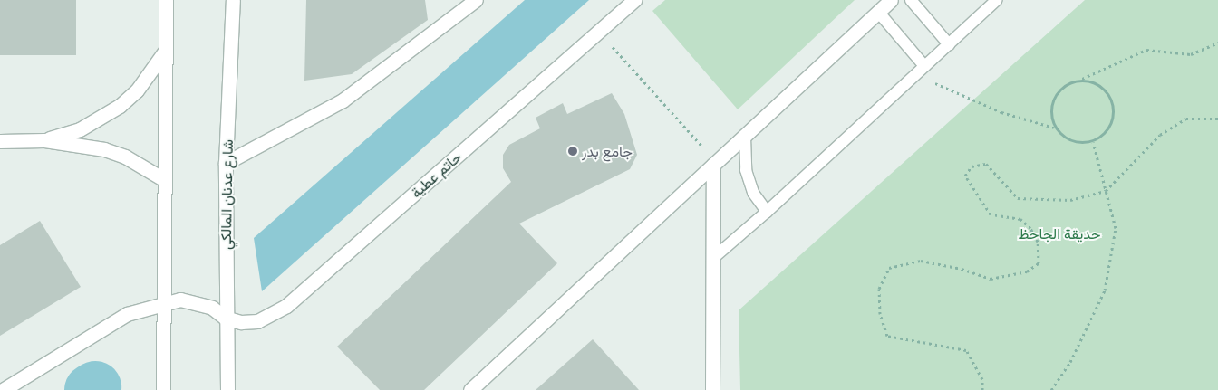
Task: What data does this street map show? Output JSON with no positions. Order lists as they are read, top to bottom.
{
  "streets": {
    "street": ["حاتم عطية", "شارع عدنان المالكي"]
  },
  "crossings": [
    ["حاتم عطية", "شارع عدنان المالكي"]
  ],
  "parks": ["حديقة الجاحظ"],
  "places": ["جامع بدر"]
}
